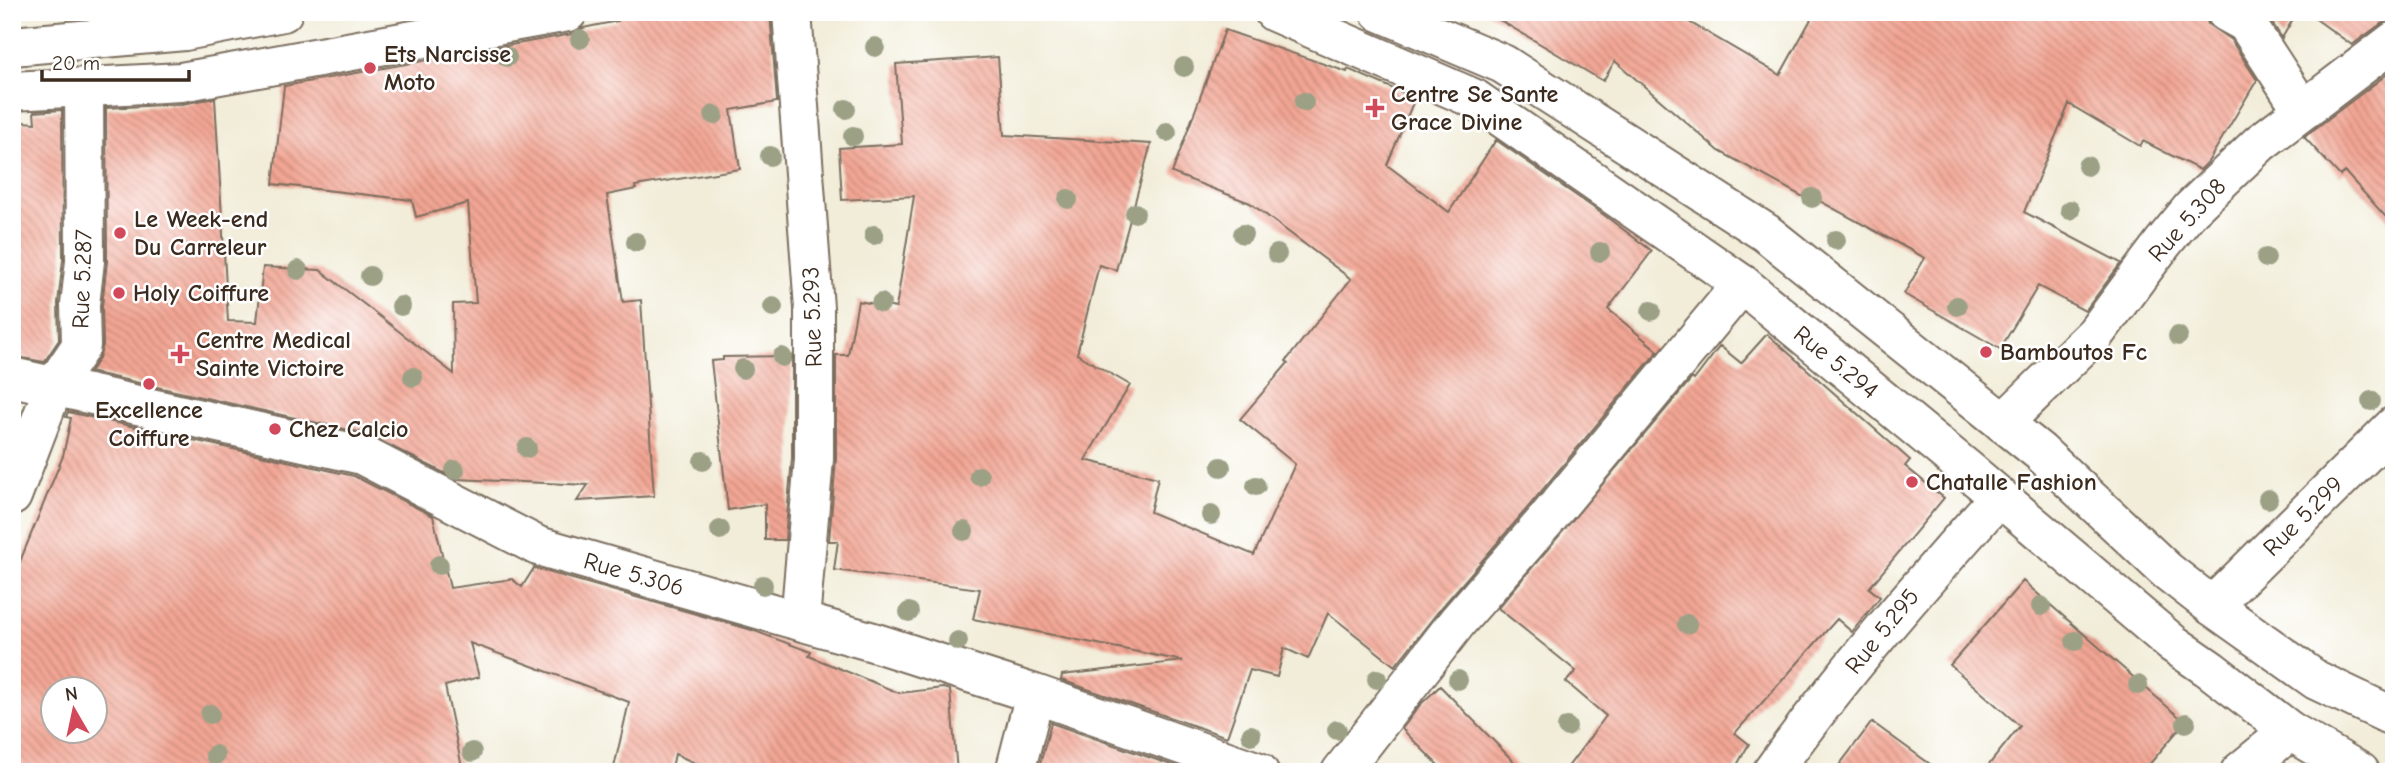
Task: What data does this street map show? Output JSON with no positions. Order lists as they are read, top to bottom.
{
  "streets": {
    "street": [
      "Rue 5.308",
      "Rue 5.287",
      "Rue 5.293",
      "Rue 5.294",
      "Rue 5.299",
      "Rue 5.306",
      "Rue 5.295"
    ]
  },
  "crossings": [
    ["Rue 5.287", "Rue 5.306"],
    ["Rue 5.293", "Rue 5.306"],
    ["Rue 5.294", "Rue 5.295"]
  ],
  "places": {
    "other": [
      "Ets Narcisse Moto",
      "Le Week-end Du Carreleur",
      "Holy Coiffure",
      "Bamboutos Fc",
      "Excellence Coiffure",
      "Chez Calcio",
      "Chatalle Fashion"
    ],
    "health": ["Centre Se Sante Grace Divine", "Centre Medical Sainte Victoire"]
  },
  "scale_bar": "20 m",
  "north": "top"
}
